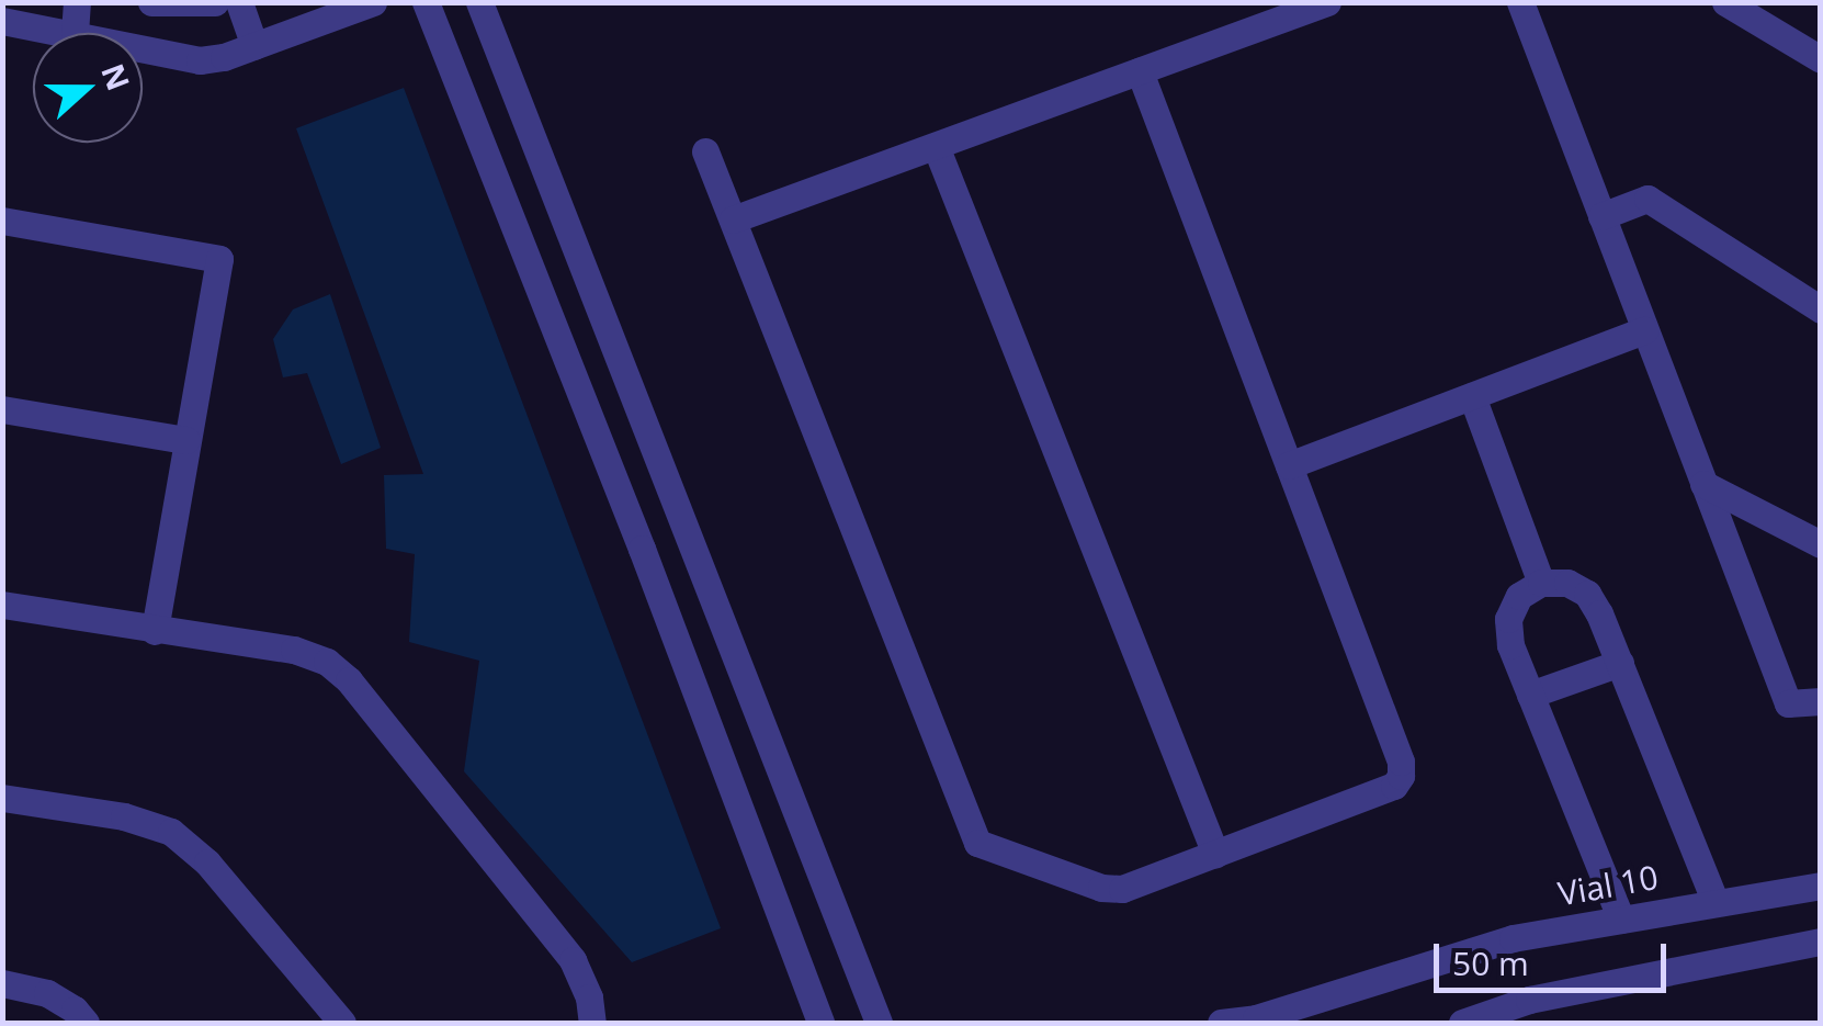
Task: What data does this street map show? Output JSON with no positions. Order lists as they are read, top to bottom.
{
  "streets": {
    "street": ["Vial 10"]
  },
  "scale_bar": "50 m",
  "north": "right"
}
